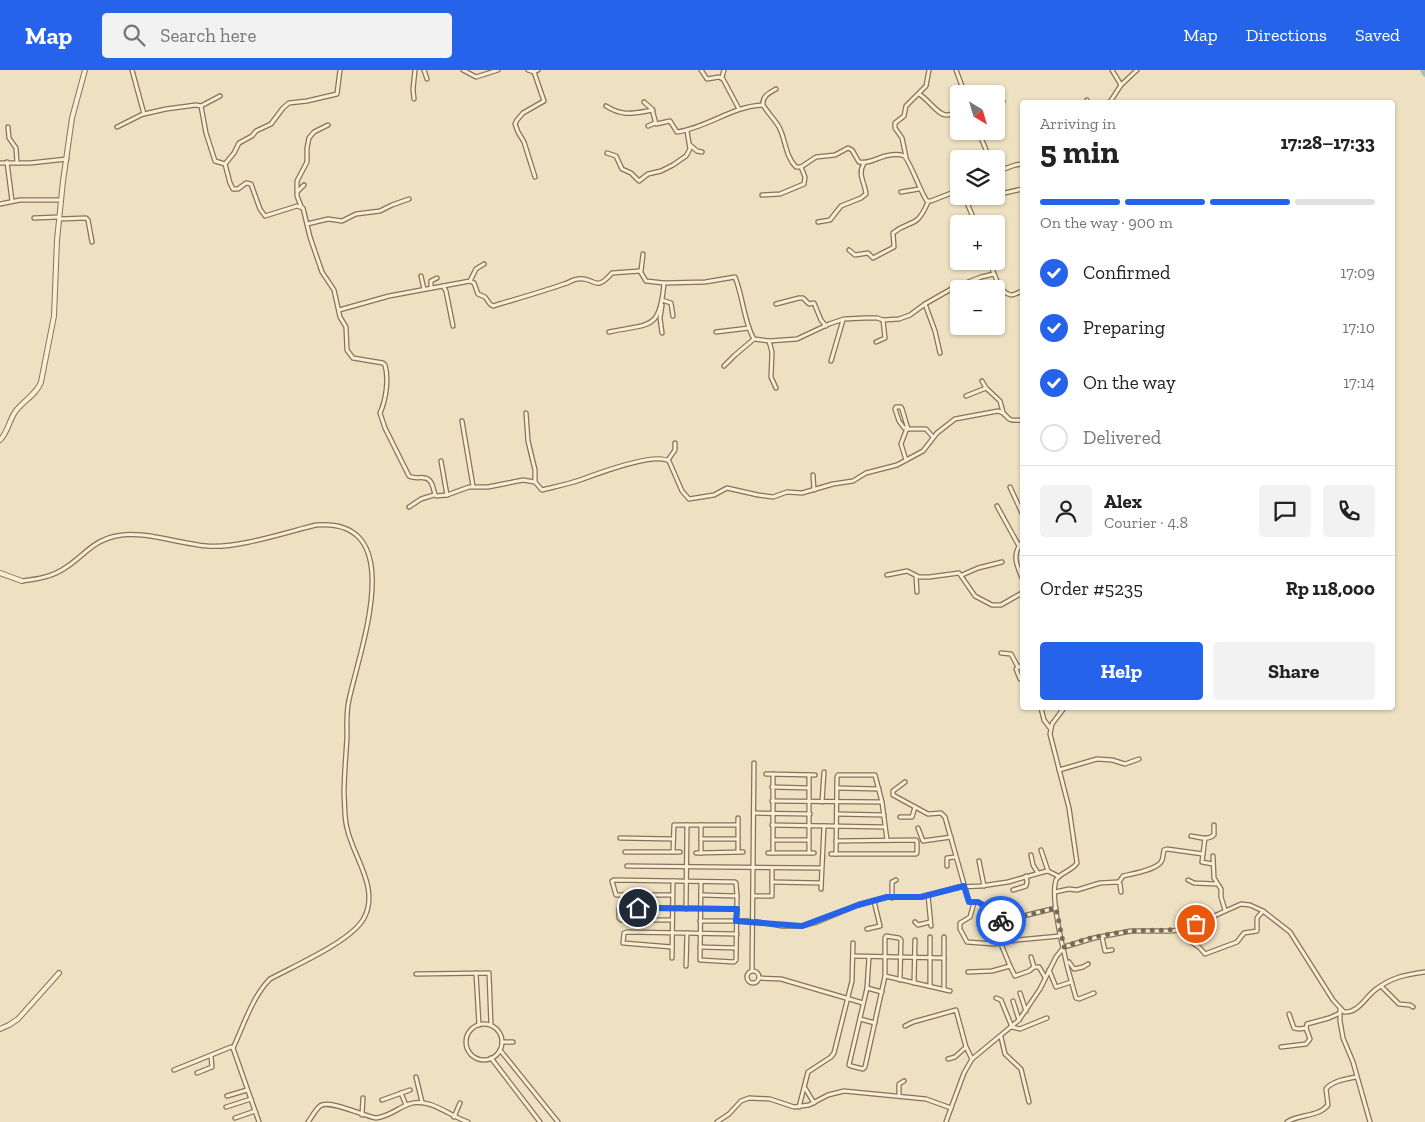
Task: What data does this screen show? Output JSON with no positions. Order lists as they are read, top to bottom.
{
  "north": "bottom right",
  "page": {
    "header": "Map",
    "search": "Search here",
    "nav": ["Map", "Directions", "Saved"],
    "map_buttons": ["+", "−"],
    "heading": ["5 min", "Arriving in", "17:28–17:33"],
    "panel": [
      "Alex",
      "Courier · 4.8",
      "Order #5235",
      "Rp 118,000"
    ],
    "bar": "On the way · 900 m",
    "list": [
      ["Confirmed", "17:09"],
      ["Preparing", "17:10"],
      ["On the way", "17:14"],
      "Delivered"
    ],
    "buttons": ["Help", "Share"]
  }
}
